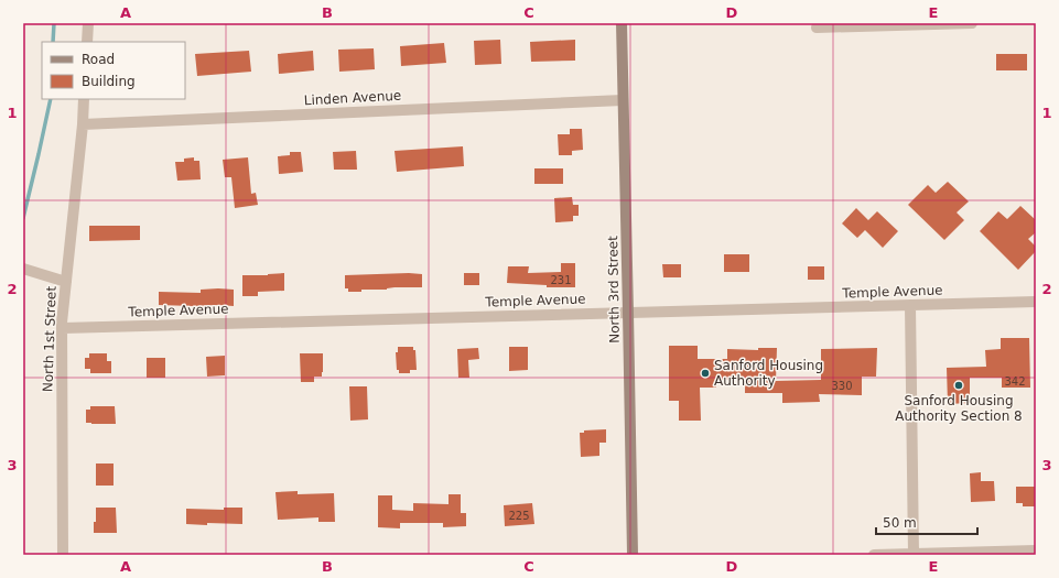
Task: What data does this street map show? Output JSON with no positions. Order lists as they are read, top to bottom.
{
  "streets": {
    "street": [
      "Linden Avenue",
      "North 3rd Street",
      "Temple Avenue",
      "North 1st Street"
    ]
  },
  "crossings": [
    ["Linden Avenue", "North 3rd Street"],
    ["Linden Avenue", "North 1st Street"],
    ["North 3rd Street", "Temple Avenue"],
    ["Temple Avenue", "North 1st Street"]
  ],
  "places": ["Sanford Housing Authority", "Sanford Housing Authority Section 8"],
  "house_numbers": [
    "231",
    "342",
    "330",
    "225"
  ],
  "legend": ["Road", "Building"],
  "scale_bar": "50 m",
  "grid": {
    "columns": [
      "A",
      "B",
      "C",
      "D",
      "E"
    ],
    "rows": ["1", "2", "3"]
  }
}
